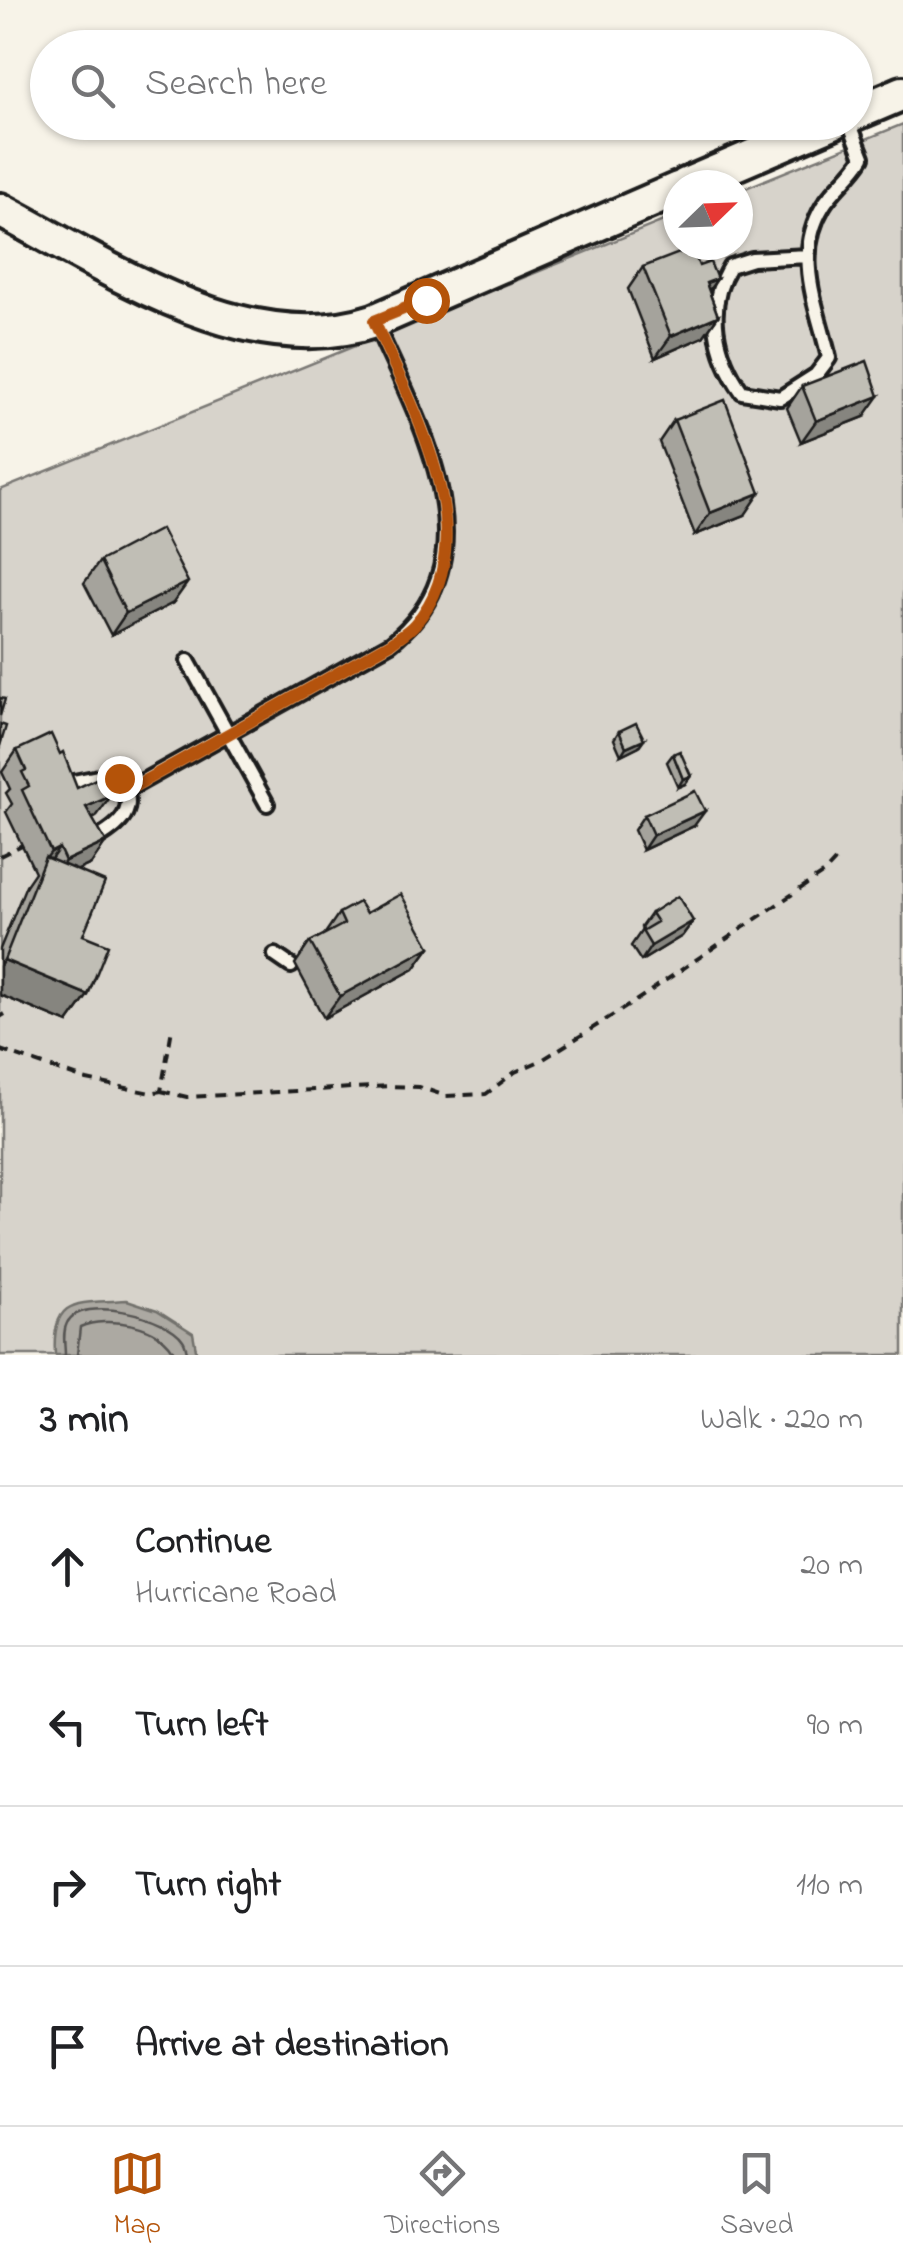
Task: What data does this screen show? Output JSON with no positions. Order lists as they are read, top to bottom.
{
  "north": "top right",
  "page": {
    "search": "Search here",
    "heading": ["3 min", "Walk · 220 m"],
    "list": [
      ["Continue", "Hurricane Road", "20 m"],
      ["Turn left", "90 m"],
      ["Turn right", "110 m"],
      "Arrive at destination"
    ],
    "nav": ["Map", "Directions", "Saved"]
  }
}
